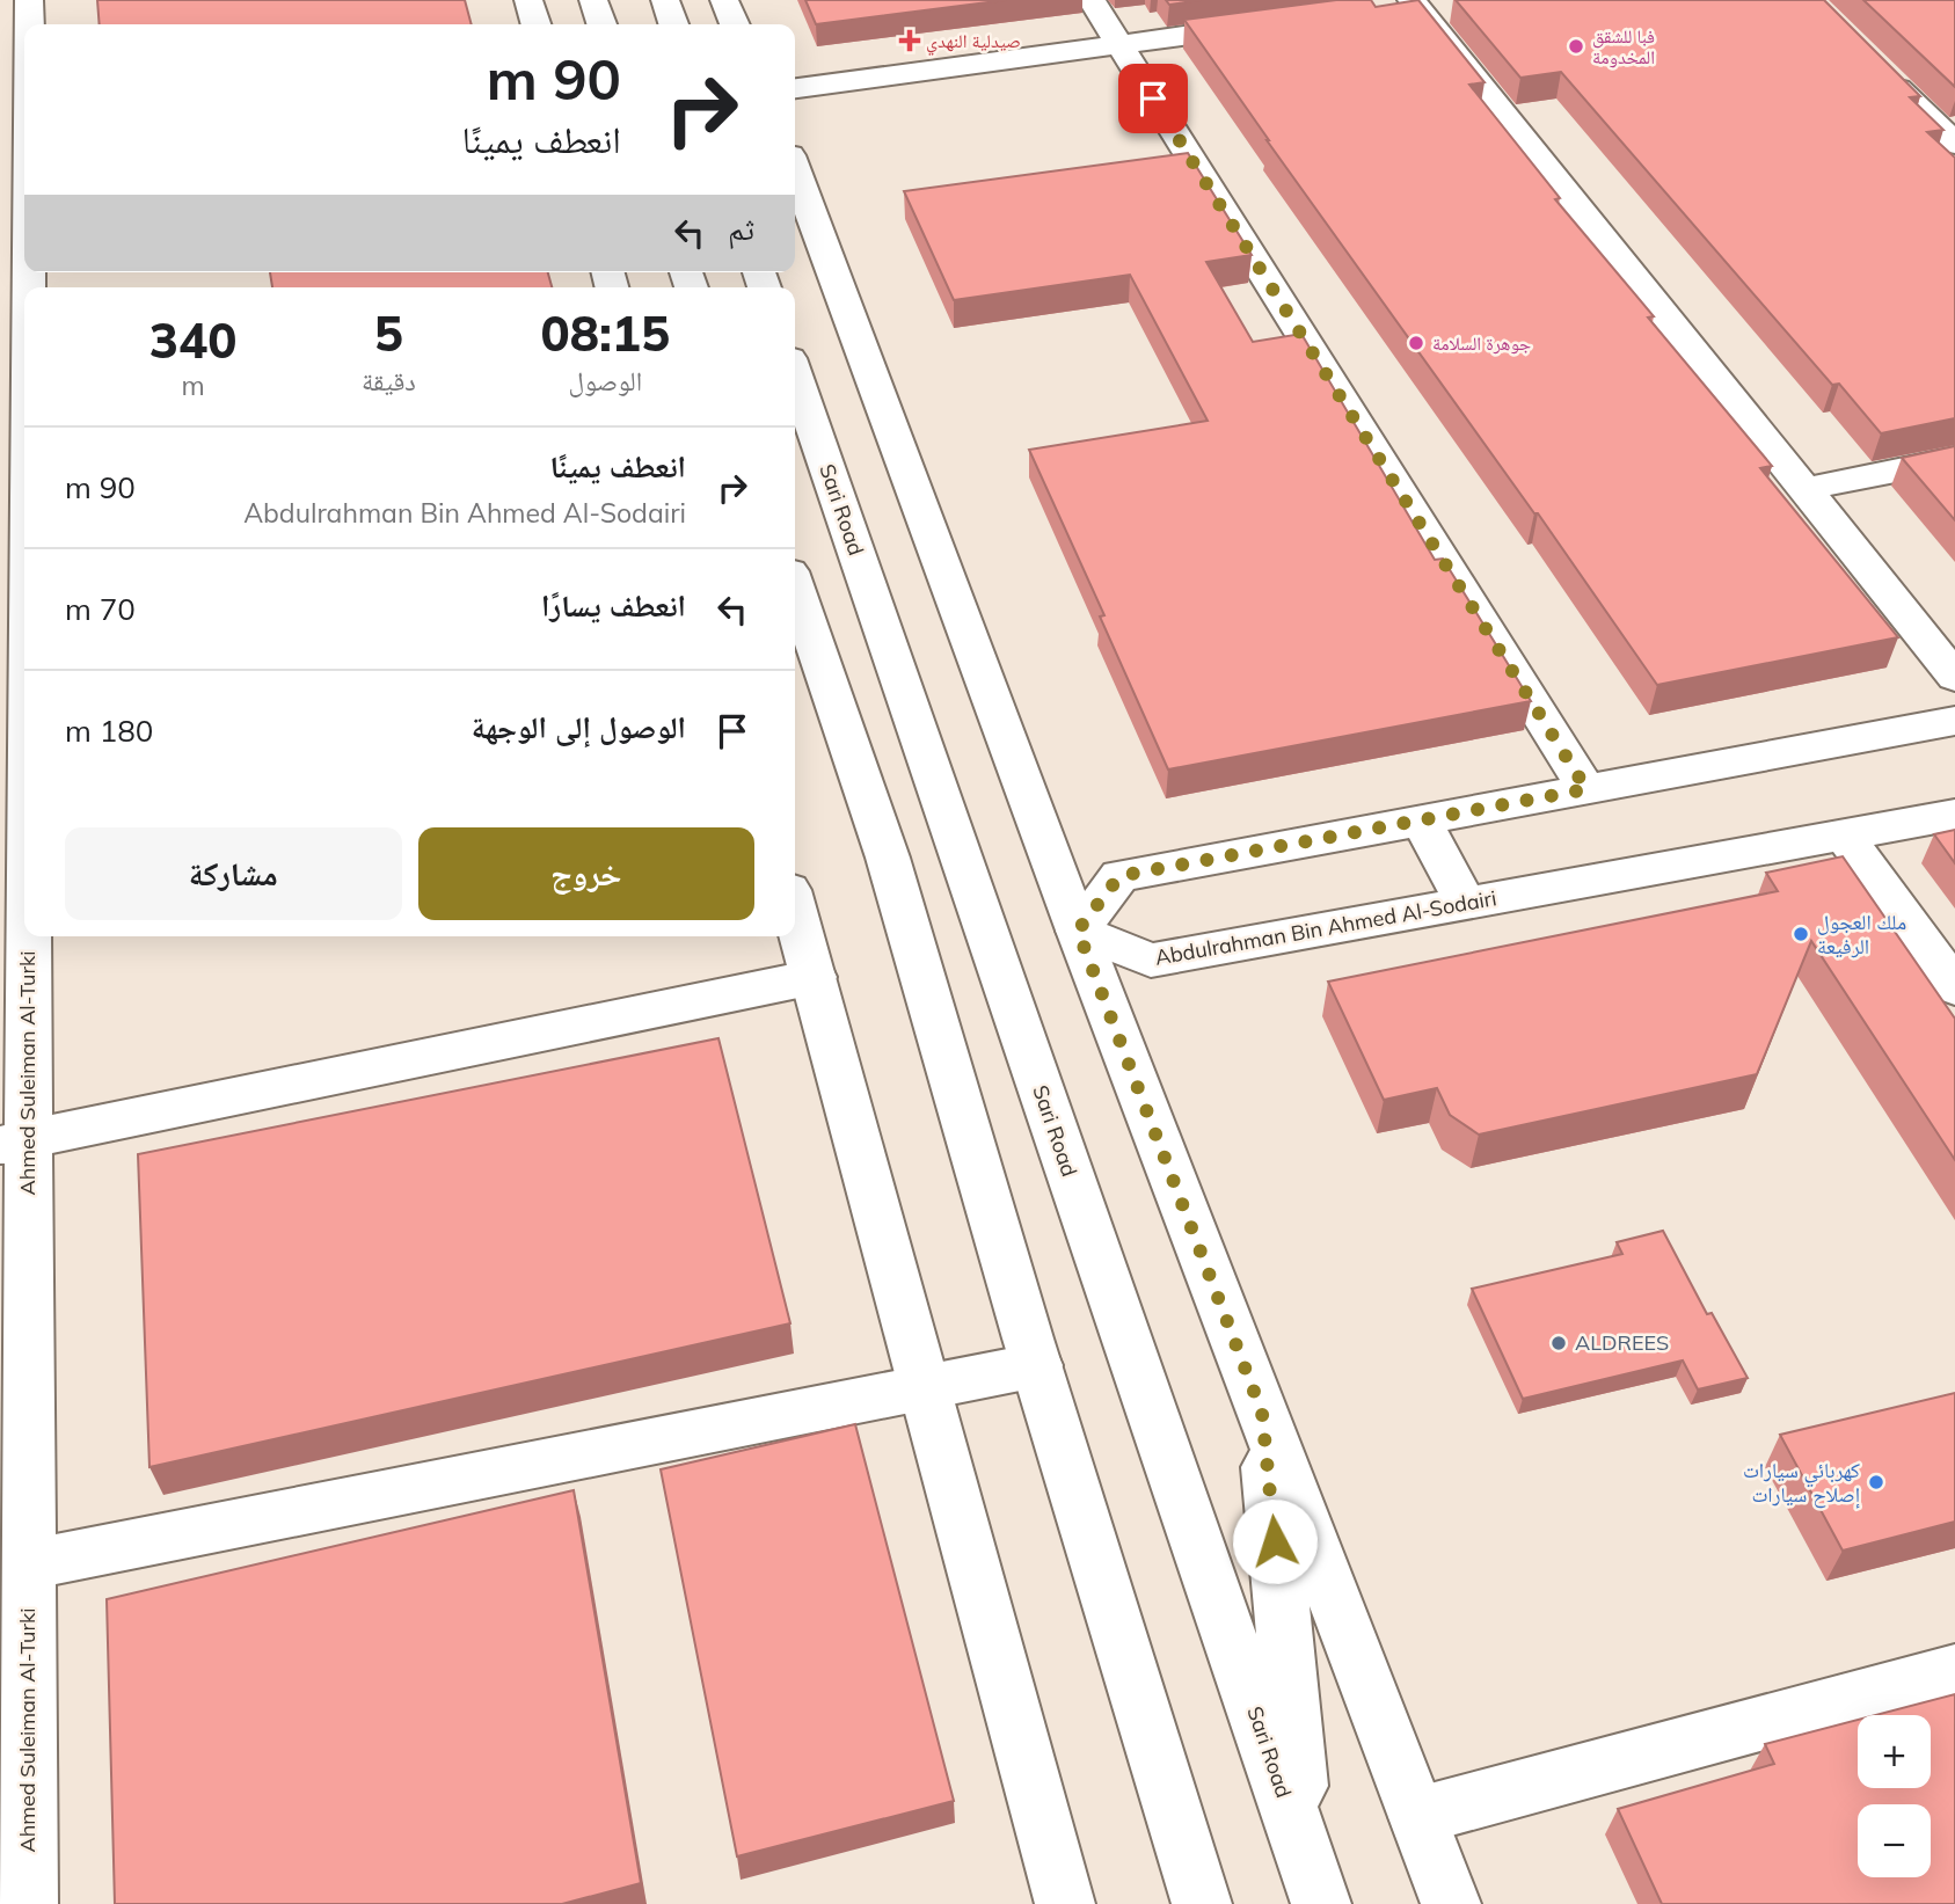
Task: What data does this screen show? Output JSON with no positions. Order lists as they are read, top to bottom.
{
  "streets": {
    "street": ["Sari Road", "Abdulrahman Bin Ahmed Al-Sodairi", "Ahmed Suleiman Al-Turki"]
  },
  "places": {
    "health": ["صيدلية النهدي"],
    "other": [
      "فبا للشقق المخدومة",
      "جوهرة السلامة",
      "ملك العجول الرفيعة",
      "ALDREES",
      "كهربائي سيارات إصلاح سيارات"
    ]
  },
  "page": {
    "turn": ["90 m", "انعطف يمينًا"],
    "then": "ثم",
    "eta": [
      "08:15",
      "الوصول",
      "5",
      "دقيقة",
      "340",
      "m"
    ],
    "list": [
      {
        "name": "انعطف يمينًا",
        "note": "Abdulrahman Bin Ahmed Al-Sodairi",
        "value": "90 m"
      },
      {
        "name": "انعطف يسارًا",
        "value": "70 m"
      },
      {
        "name": "الوصول إلى الوجهة",
        "value": "180 m"
      }
    ],
    "buttons": ["خروج", "مشاركة"],
    "map_buttons": ["+", "−"]
  }
}
